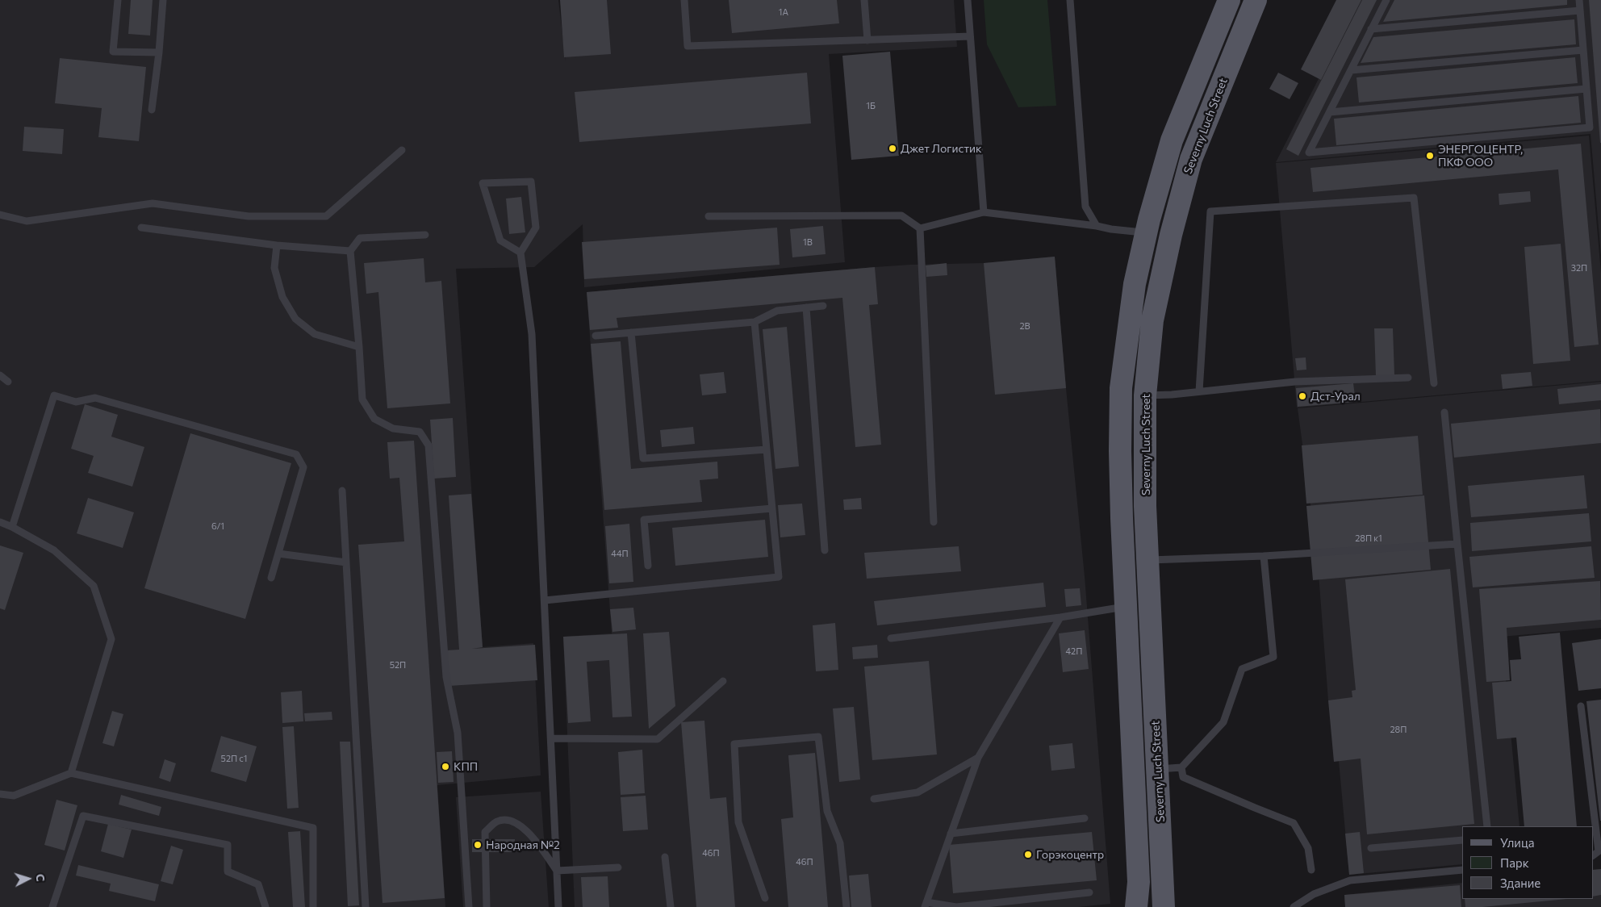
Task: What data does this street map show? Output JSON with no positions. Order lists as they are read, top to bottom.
{
  "streets": {
    "main road": ["Severny Luch Street"]
  },
  "places": [
    "Джет Логистик",
    "ЭНЕРГОЦЕНТР, ПКФ ООО",
    "Дст-Урал",
    "КПП",
    "Народная №2",
    "Горэкоцентр"
  ],
  "house_numbers": [
    "1А",
    "1Б",
    "1В",
    "32П",
    "2В",
    "6/1",
    "28П к1",
    "44П",
    "42П",
    "52П",
    "28П",
    "52П с1",
    "46П",
    "46П"
  ],
  "legend": ["Улица", "Парк", "Здание"],
  "north": "right"
}
